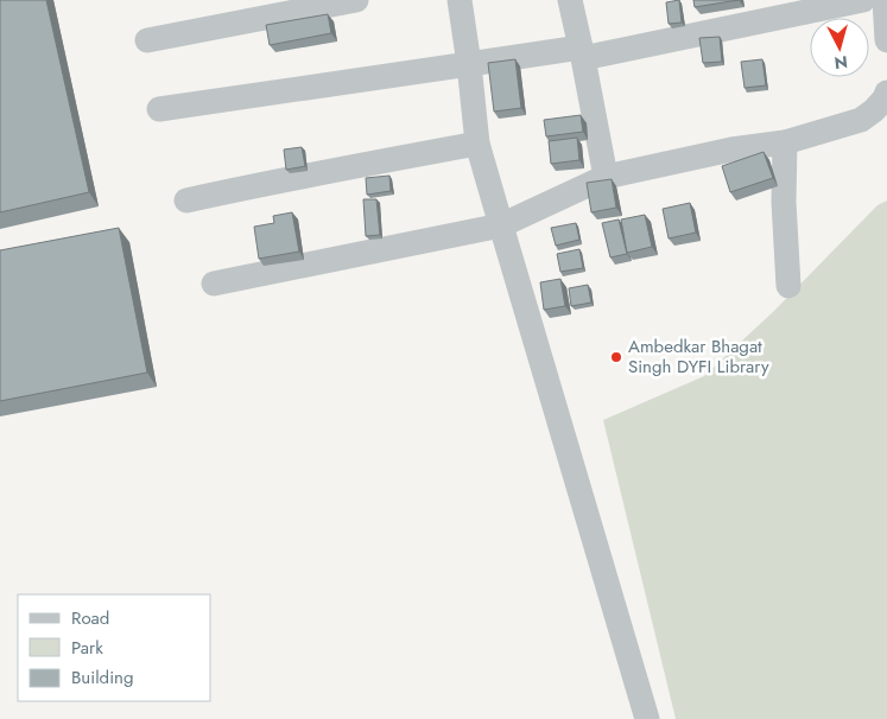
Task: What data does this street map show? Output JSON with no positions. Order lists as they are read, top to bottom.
{
  "places": ["Ambedkar Bhagat Singh DYFI Library"],
  "legend": ["Road", "Park", "Building"],
  "north": "bottom"
}
